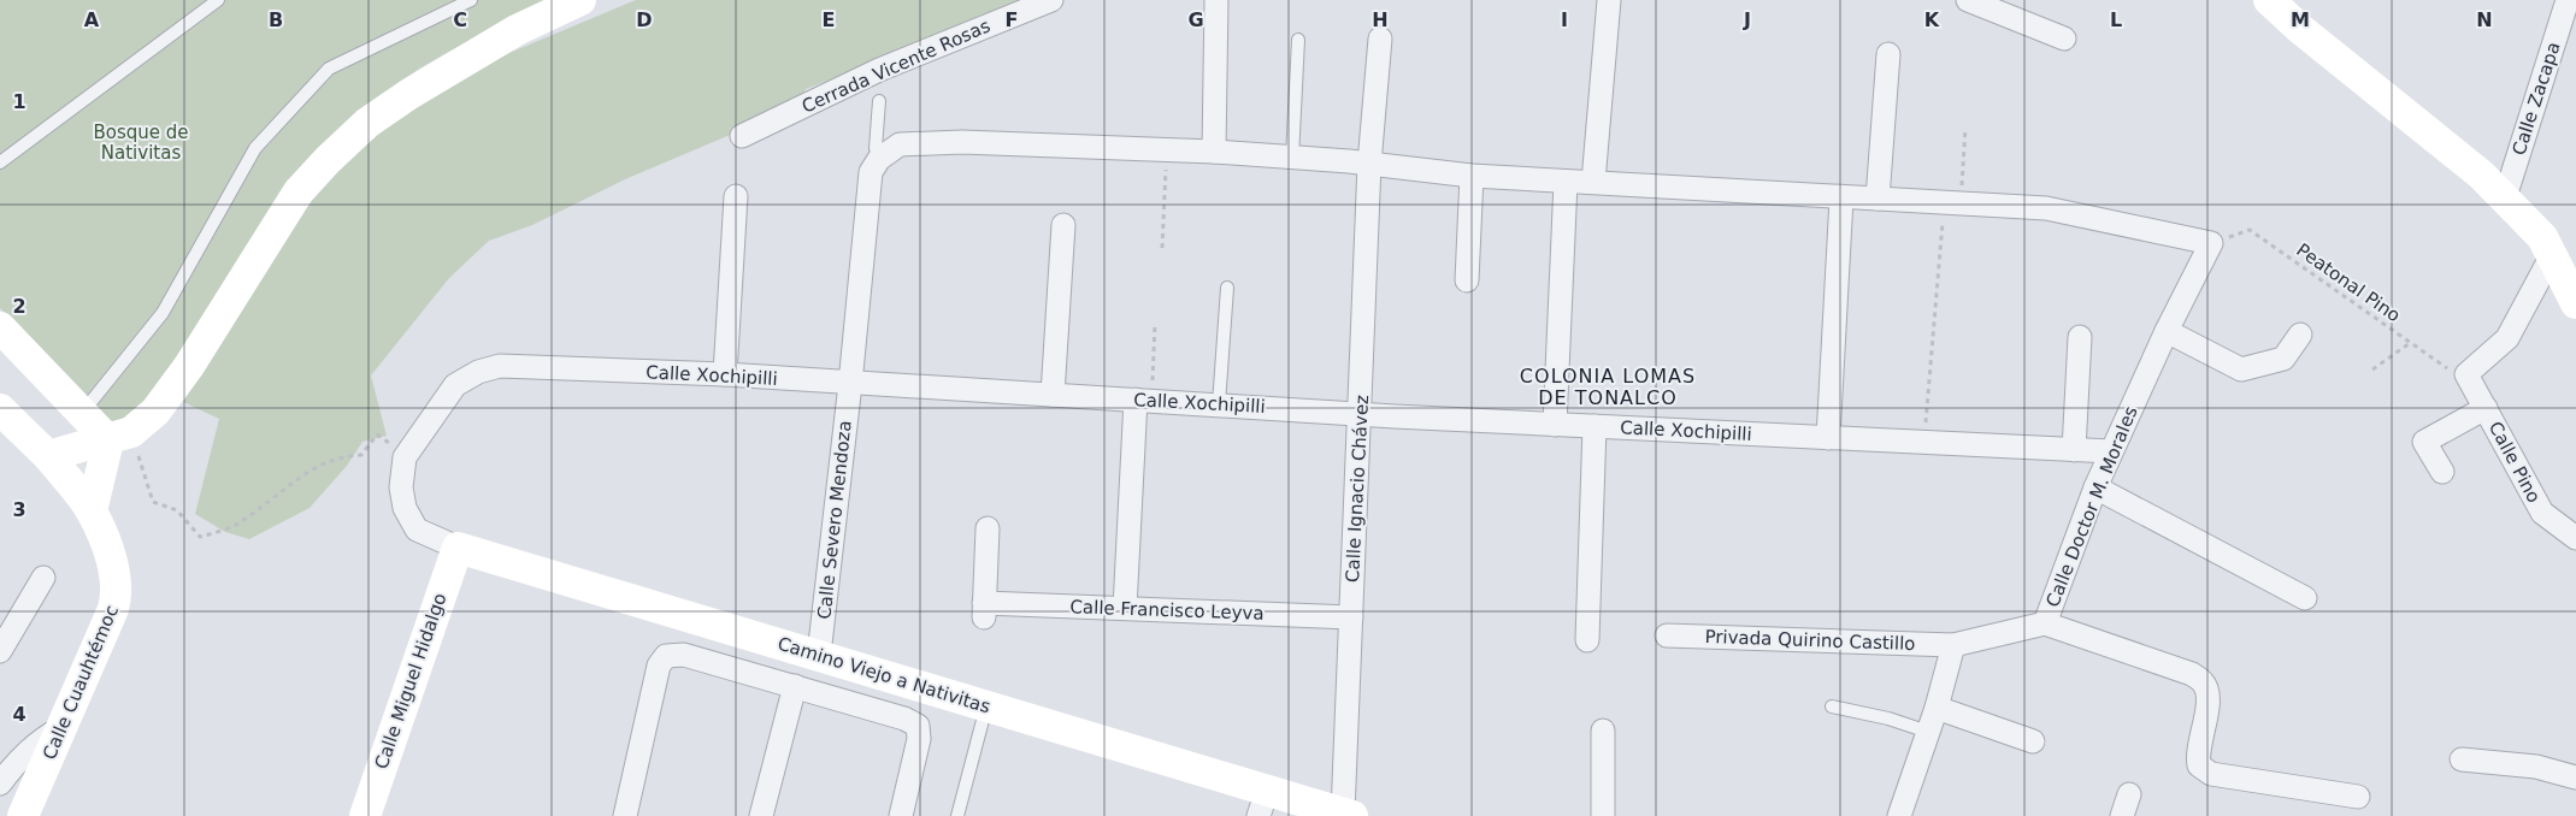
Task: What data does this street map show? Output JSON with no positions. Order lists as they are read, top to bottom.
{
  "streets": {
    "main road": ["Camino Viejo a Nativitas", "Calle Miguel Hidalgo", "Calle Cuauhtémoc"],
    "street": [
      "Cerrada Vicente Rosas",
      "Calle Zacapa",
      "Calle Xochipilli",
      "Calle Pino",
      "Calle Ignacio Chávez",
      "Calle Doctor M. Morales",
      "Calle Severo Mendoza",
      "Calle Francisco Leyva",
      "Privada Quirino Castillo"
    ],
    "path": ["Peatonal Pino"]
  },
  "crossings": [
    ["Peatonal Pino", "Calle Pino"],
    ["Peatonal Pino", "Calle Doctor M. Morales"],
    ["Calle Xochipilli", "Calle Ignacio Chávez"],
    ["Calle Xochipilli", "Calle Doctor M. Morales"],
    ["Calle Xochipilli", "Calle Severo Mendoza"],
    ["Calle Xochipilli", "Camino Viejo a Nativitas"],
    ["Calle Ignacio Chávez", "Calle Francisco Leyva"],
    ["Calle Ignacio Chávez", "Camino Viejo a Nativitas"],
    ["Calle Doctor M. Morales", "Privada Quirino Castillo"],
    ["Calle Severo Mendoza", "Camino Viejo a Nativitas"],
    ["Camino Viejo a Nativitas", "Calle Miguel Hidalgo"]
  ],
  "districts": ["COLONIA LOMAS DE TONALCO"],
  "parks": ["Bosque de Nativitas"],
  "grid": {
    "columns": [
      "A",
      "B",
      "C",
      "D",
      "E",
      "F",
      "G",
      "H",
      "I",
      "J",
      "K",
      "L",
      "M",
      "N"
    ],
    "rows": [
      "1",
      "2",
      "3",
      "4"
    ]
  }
}
